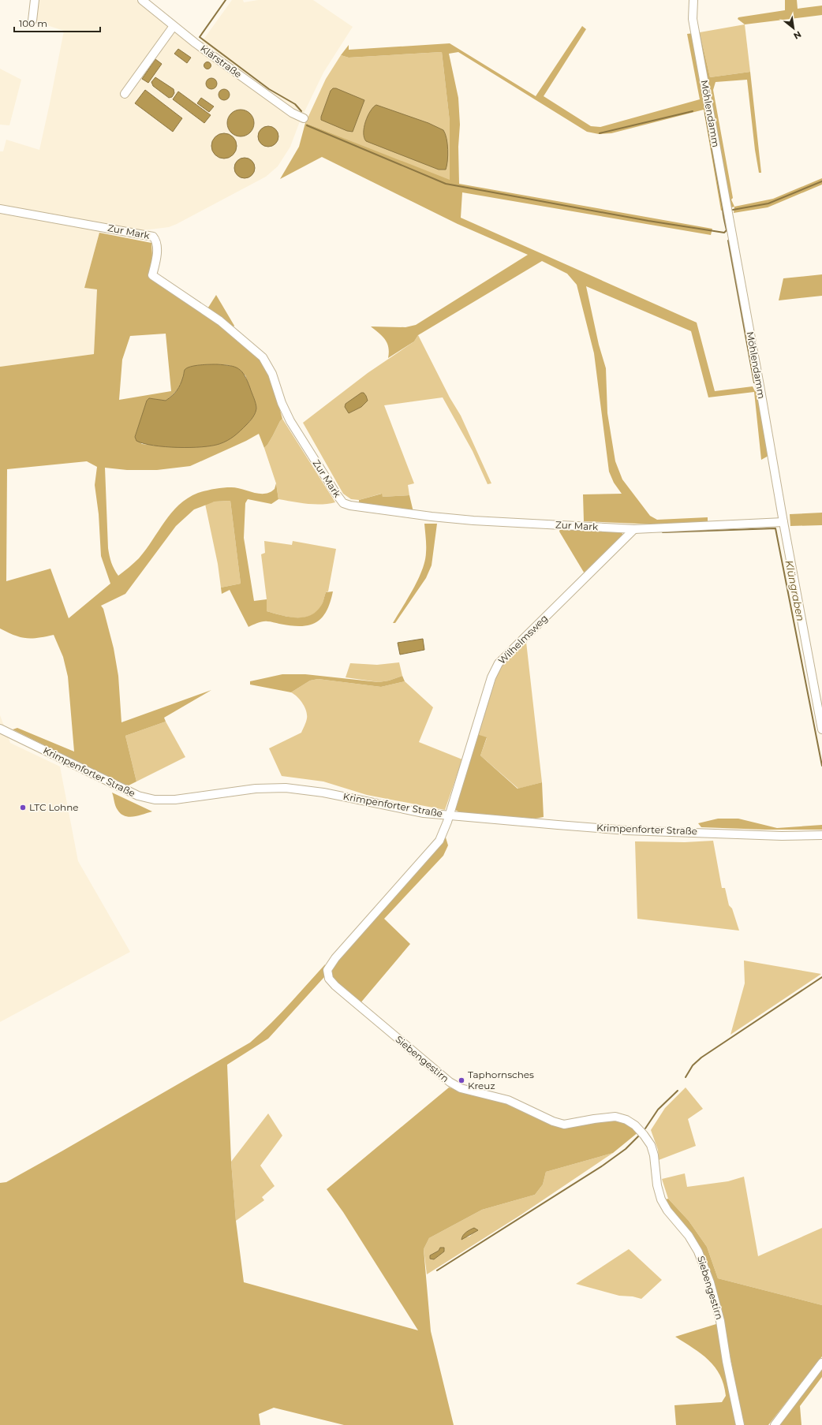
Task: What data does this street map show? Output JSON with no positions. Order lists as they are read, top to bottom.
{
  "streets": {
    "street": [
      "Klärstraße",
      "Möhlendamm",
      "Zur Mark",
      "Wilhelmsweg",
      "Krimpenforter Straße",
      "Siebengestirn"
    ]
  },
  "crossings": [
    ["Möhlendamm", "Zur Mark"],
    ["Zur Mark", "Wilhelmsweg"],
    ["Wilhelmsweg", "Krimpenforter Straße"],
    ["Wilhelmsweg", "Siebengestirn"],
    ["Krimpenforter Straße", "Siebengestirn"]
  ],
  "water": ["Klüngraben"],
  "places": ["LTC Lohne", "Taphornsches Kreuz"],
  "scale_bar": "100 m",
  "north": "bottom right"
}
